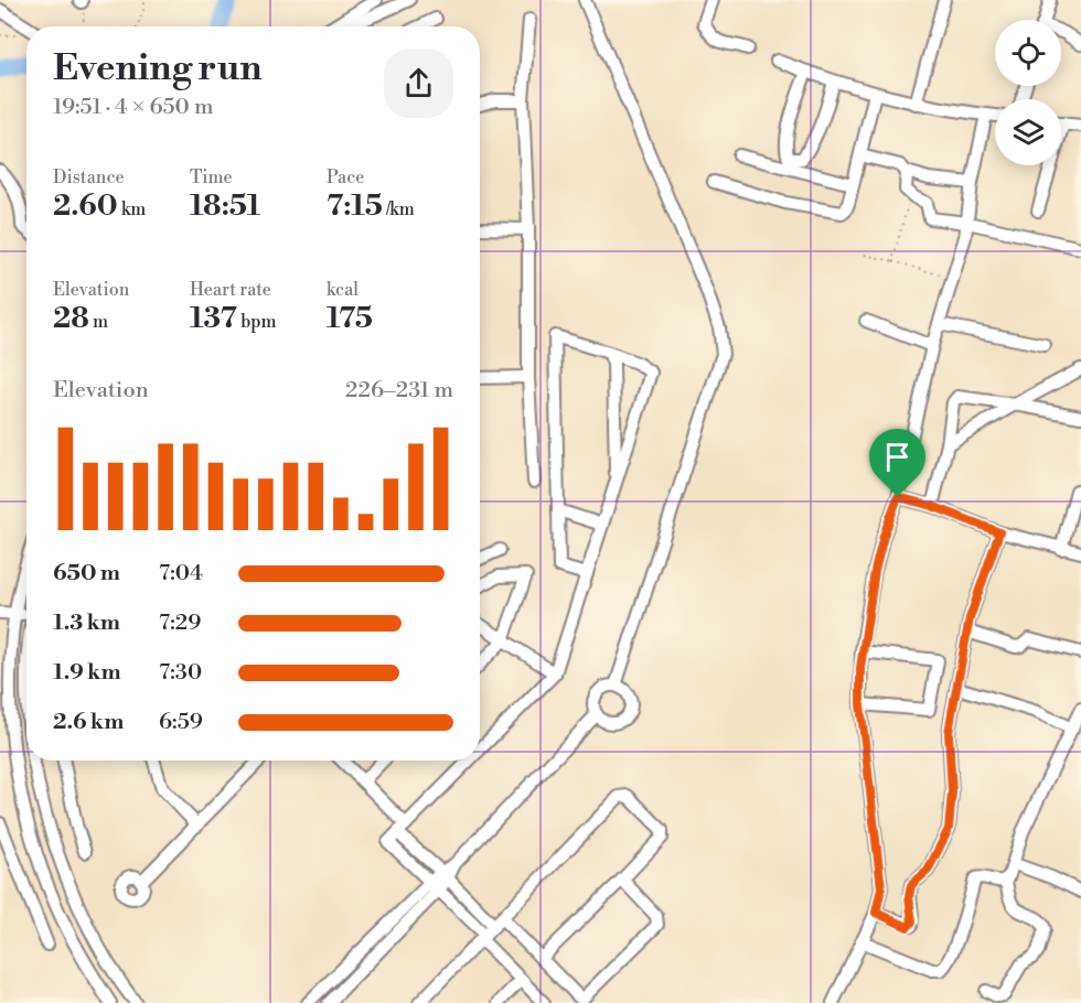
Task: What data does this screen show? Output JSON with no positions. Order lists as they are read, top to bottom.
{
  "page": {
    "heading": ["Evening run", "19:51 · 4 × 650 m"],
    "stats": [
      ["Distance", "2.60 km"],
      ["Time", "18:51"],
      ["Pace", "7:15 /km"],
      ["Elevation", "28 m"],
      ["Heart rate", "137 bpm"],
      ["kcal", "175"]
    ],
    "chart": ["Elevation", "226–231 m"],
    "list": [
      {
        "name": "650 m",
        "note": "7:04"
      },
      {
        "name": "1.3 km",
        "note": "7:29"
      },
      {
        "name": "1.9 km",
        "note": "7:30"
      },
      {
        "name": "2.6 km",
        "note": "6:59"
      }
    ]
  }
}
